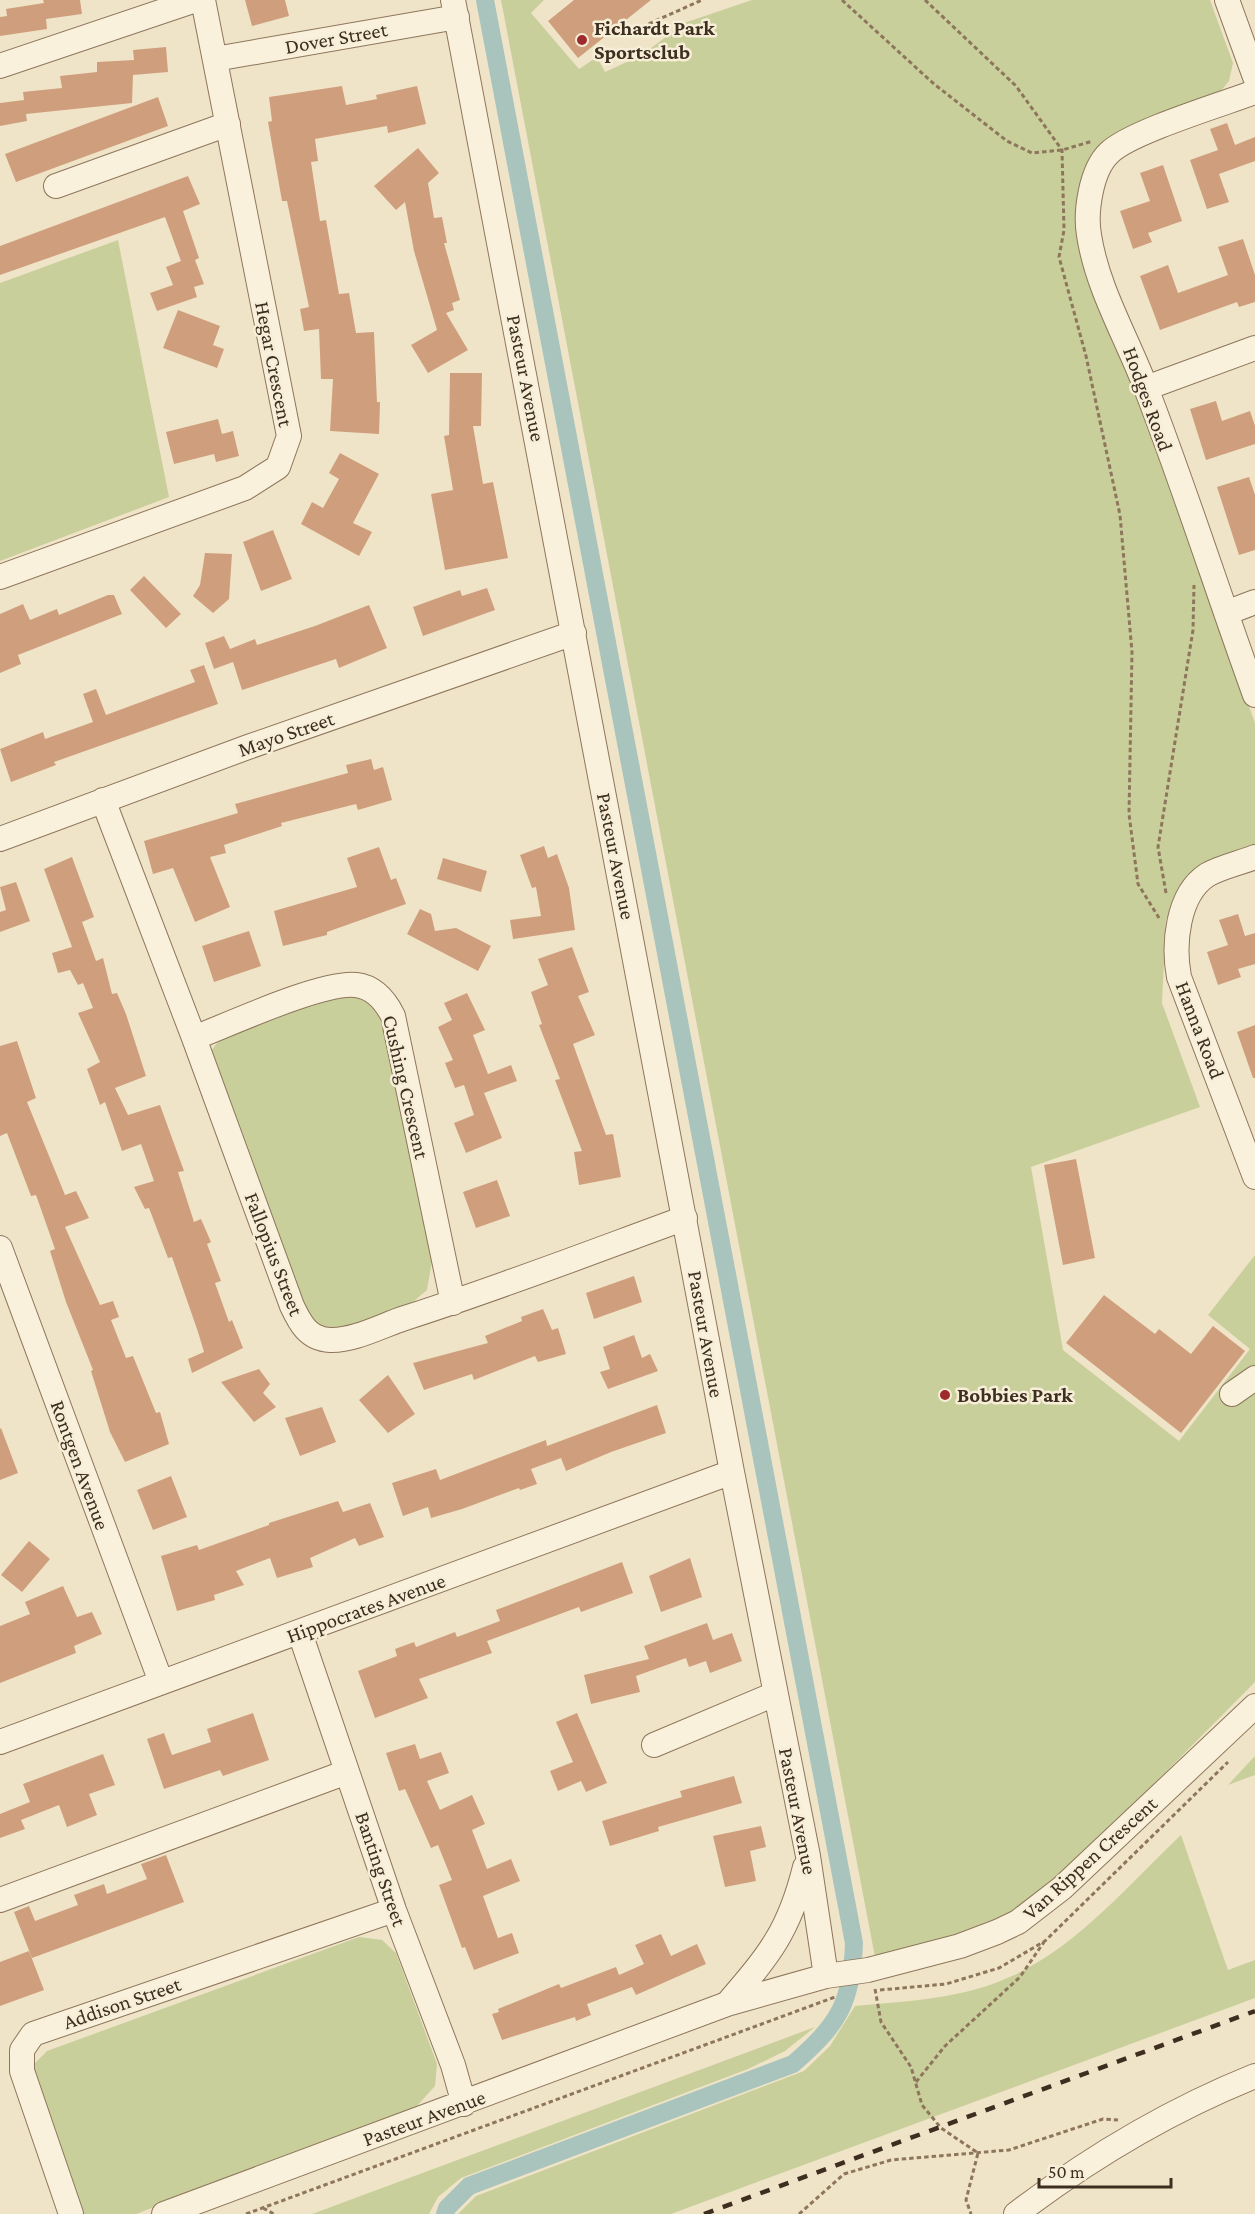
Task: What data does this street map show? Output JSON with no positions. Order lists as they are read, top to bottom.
{
  "streets": {
    "street": [
      "Dover Street",
      "Hegar Crescent",
      "Pasteur Avenue",
      "Hodges Road",
      "Mayo Street",
      "Hanna Road",
      "Cushing Crescent",
      "Fallopius Street",
      "Rontgen Avenue",
      "Hippocrates Avenue",
      "Van Rippen Crescent",
      "Banting Street",
      "Addison Street"
    ]
  },
  "crossings": [
    ["Dover Street", "Hegar Crescent"],
    ["Dover Street", "Pasteur Avenue"],
    ["Pasteur Avenue", "Mayo Street"],
    ["Pasteur Avenue", "Fallopius Street"],
    ["Pasteur Avenue", "Hippocrates Avenue"],
    ["Pasteur Avenue", "Van Rippen Crescent"],
    ["Pasteur Avenue", "Banting Street"],
    ["Mayo Street", "Fallopius Street"],
    ["Cushing Crescent", "Fallopius Street"],
    ["Rontgen Avenue", "Hippocrates Avenue"],
    ["Hippocrates Avenue", "Banting Street"],
    ["Banting Street", "Addison Street"]
  ],
  "places": ["Fichardt Park Sportsclub", "Bobbies Park"],
  "scale_bar": "50 m"
}
